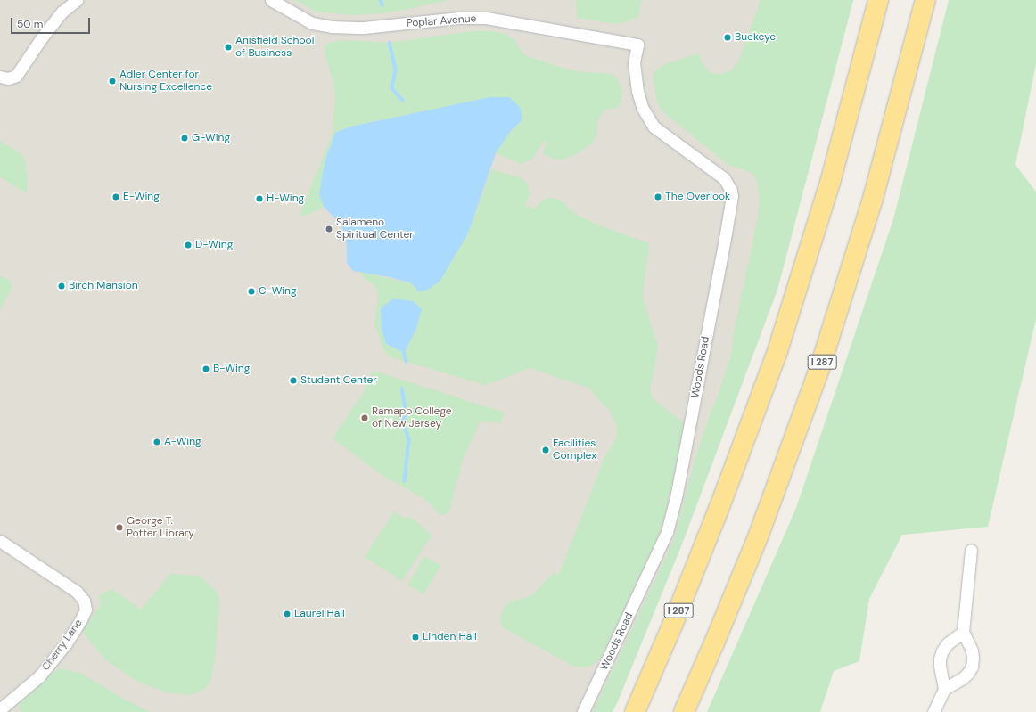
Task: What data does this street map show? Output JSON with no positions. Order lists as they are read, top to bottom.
{
  "streets": {
    "highway": ["I 287"],
    "street": ["Poplar Avenue", "Woods Road", "Cherry Lane"]
  },
  "crossings": [
    ["Poplar Avenue", "Woods Road"]
  ],
  "places": [
    "Buckeye",
    "Anisfield School of Business",
    "Adler Center for Nursing Excellence",
    "G-Wing",
    "E-Wing",
    "The Overlook",
    "H-Wing",
    "Salameno Spiritual Center",
    "D-Wing",
    "Birch Mansion",
    "C-Wing",
    "B-Wing",
    "Student Center",
    "Ramapo College of New Jersey",
    "A-Wing",
    "Facilities Complex",
    "George T. Potter Library",
    "Laurel Hall",
    "Linden Hall"
  ],
  "scale_bar": "50 m"
}
